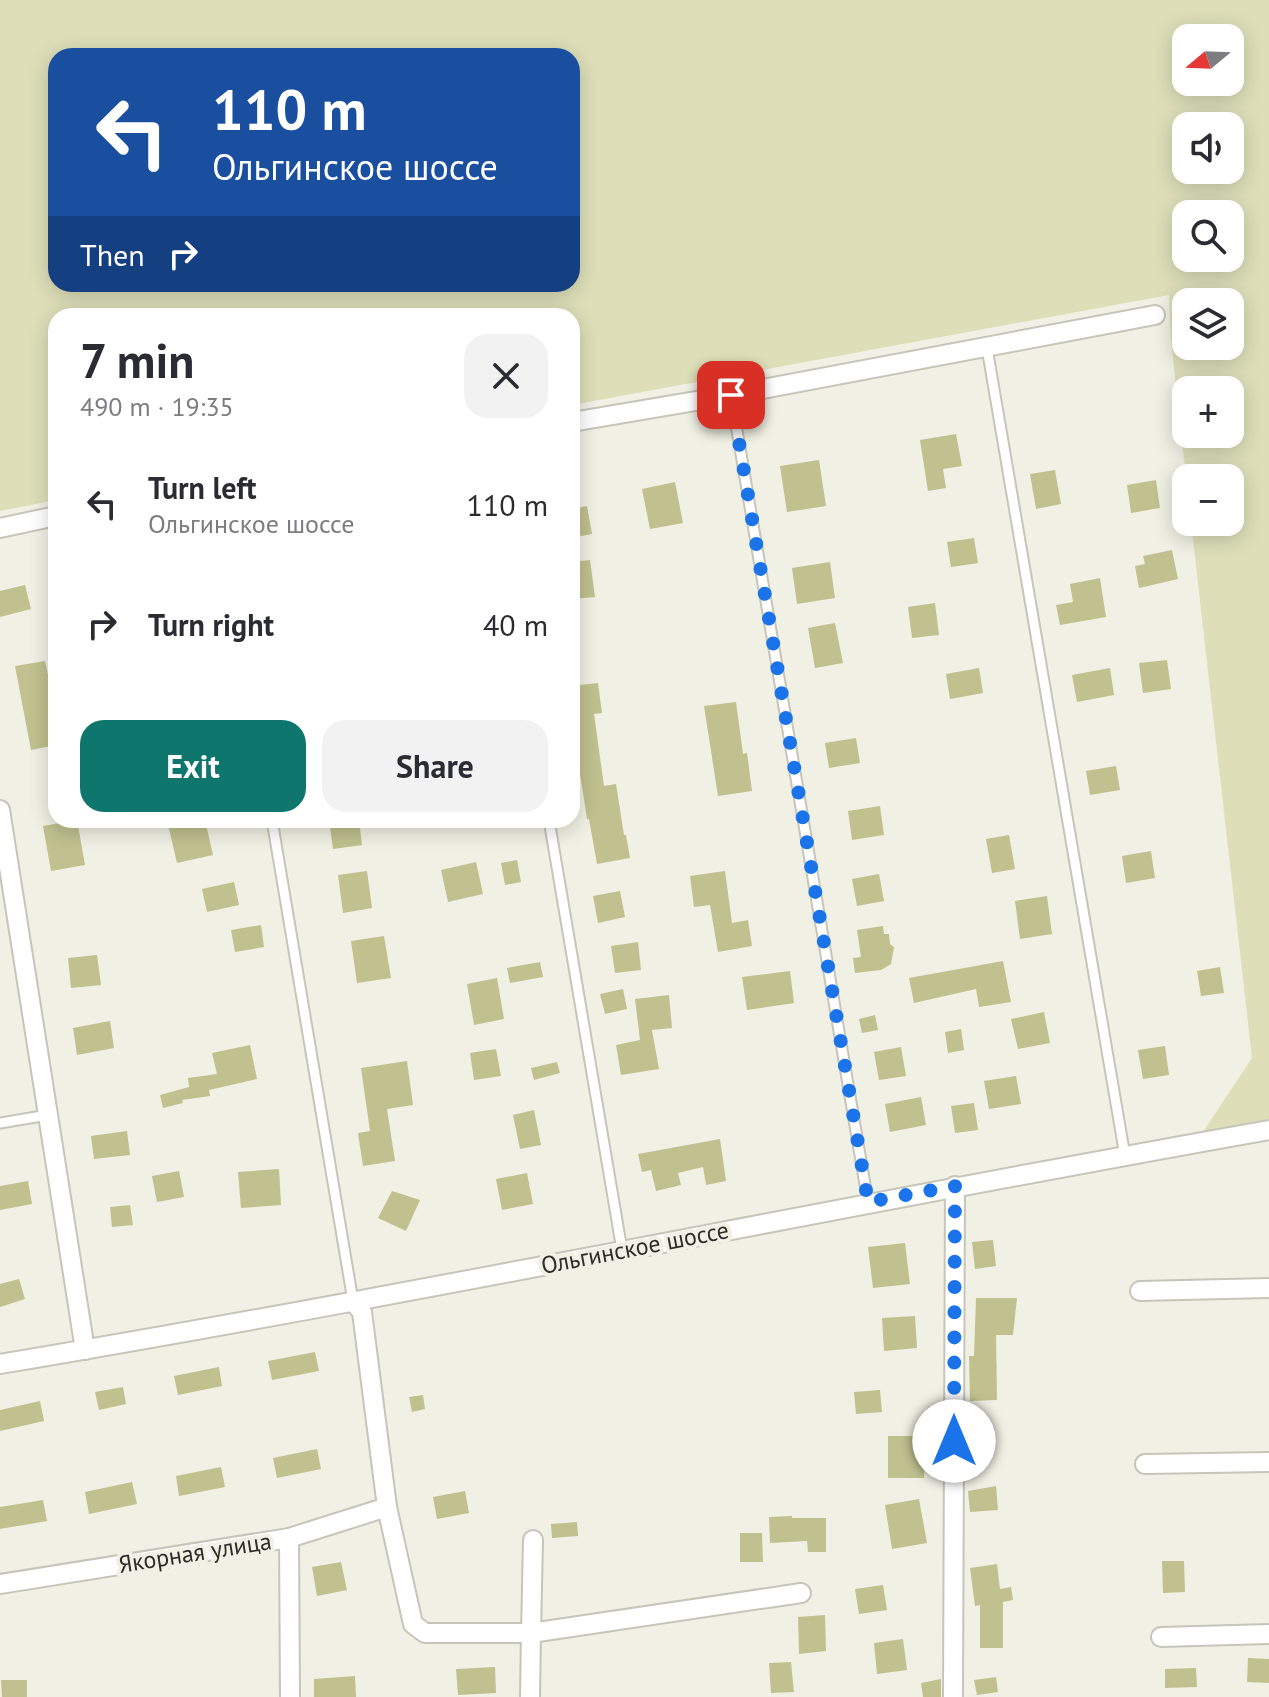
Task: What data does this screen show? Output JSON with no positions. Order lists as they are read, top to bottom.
{
  "streets": {
    "street": ["Ольгинское шоссе", "Якорная улица"]
  },
  "north": "left",
  "page": {
    "map_buttons": ["+", "−"],
    "turn": ["110 m", "Ольгинское шоссе"],
    "then": "Then",
    "heading": ["7 min", "490 m · 19:35"],
    "list": [
      {
        "name": "Turn left",
        "note": "Ольгинское шоссе",
        "value": "110 m"
      },
      {
        "name": "Turn right",
        "value": "40 m"
      }
    ],
    "buttons": ["Exit", "Share"]
  }
}
